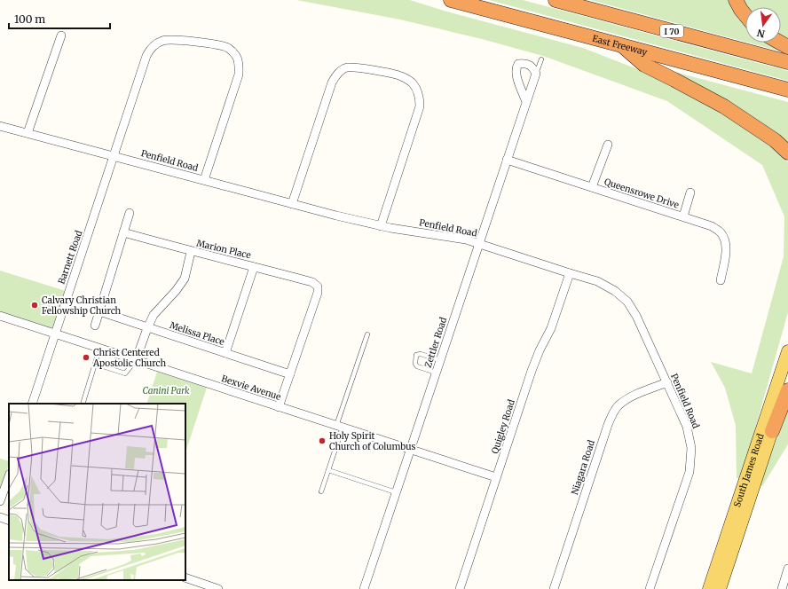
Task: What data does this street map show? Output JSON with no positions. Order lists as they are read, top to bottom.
{
  "streets": {
    "highway": ["I 70", "East Freeway"],
    "main road": ["South James Road"],
    "street": [
      "Penfield Road",
      "Queensrowe Drive",
      "Marion Place",
      "Barnett Road",
      "Melissa Place",
      "Zettler Road",
      "Bexvie Avenue",
      "Quigley Road",
      "Niagara Road"
    ]
  },
  "crossings": [
    ["Penfield Road", "Barnett Road"],
    ["Penfield Road", "Zettler Road"],
    ["Penfield Road", "Quigley Road"],
    ["Penfield Road", "Niagara Road"],
    ["Queensrowe Drive", "Zettler Road"],
    ["Marion Place", "Melissa Place"],
    ["Barnett Road", "Bexvie Avenue"],
    ["Zettler Road", "Bexvie Avenue"],
    ["Bexvie Avenue", "Quigley Road"]
  ],
  "parks": ["Canini Park"],
  "places": ["Calvary Christian Fellowship Church", "Christ Centered Apostolic Church", "Holy Spirit Church of Columbus"],
  "scale_bar": "100 m",
  "north": "bottom"
}
